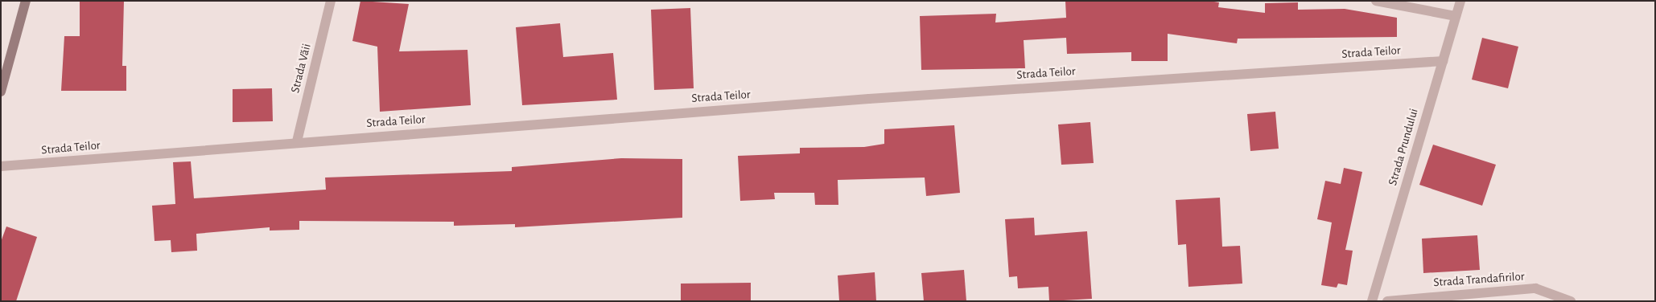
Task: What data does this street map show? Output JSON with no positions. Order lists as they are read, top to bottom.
{
  "streets": {
    "street": [
      "Strada Teilor",
      "Strada Văii",
      "Strada Prundului",
      "Strada Trandafirilor"
    ]
  },
  "crossings": [
    ["Strada Teilor", "Strada Văii"],
    ["Strada Teilor", "Strada Prundului"]
  ]
}
